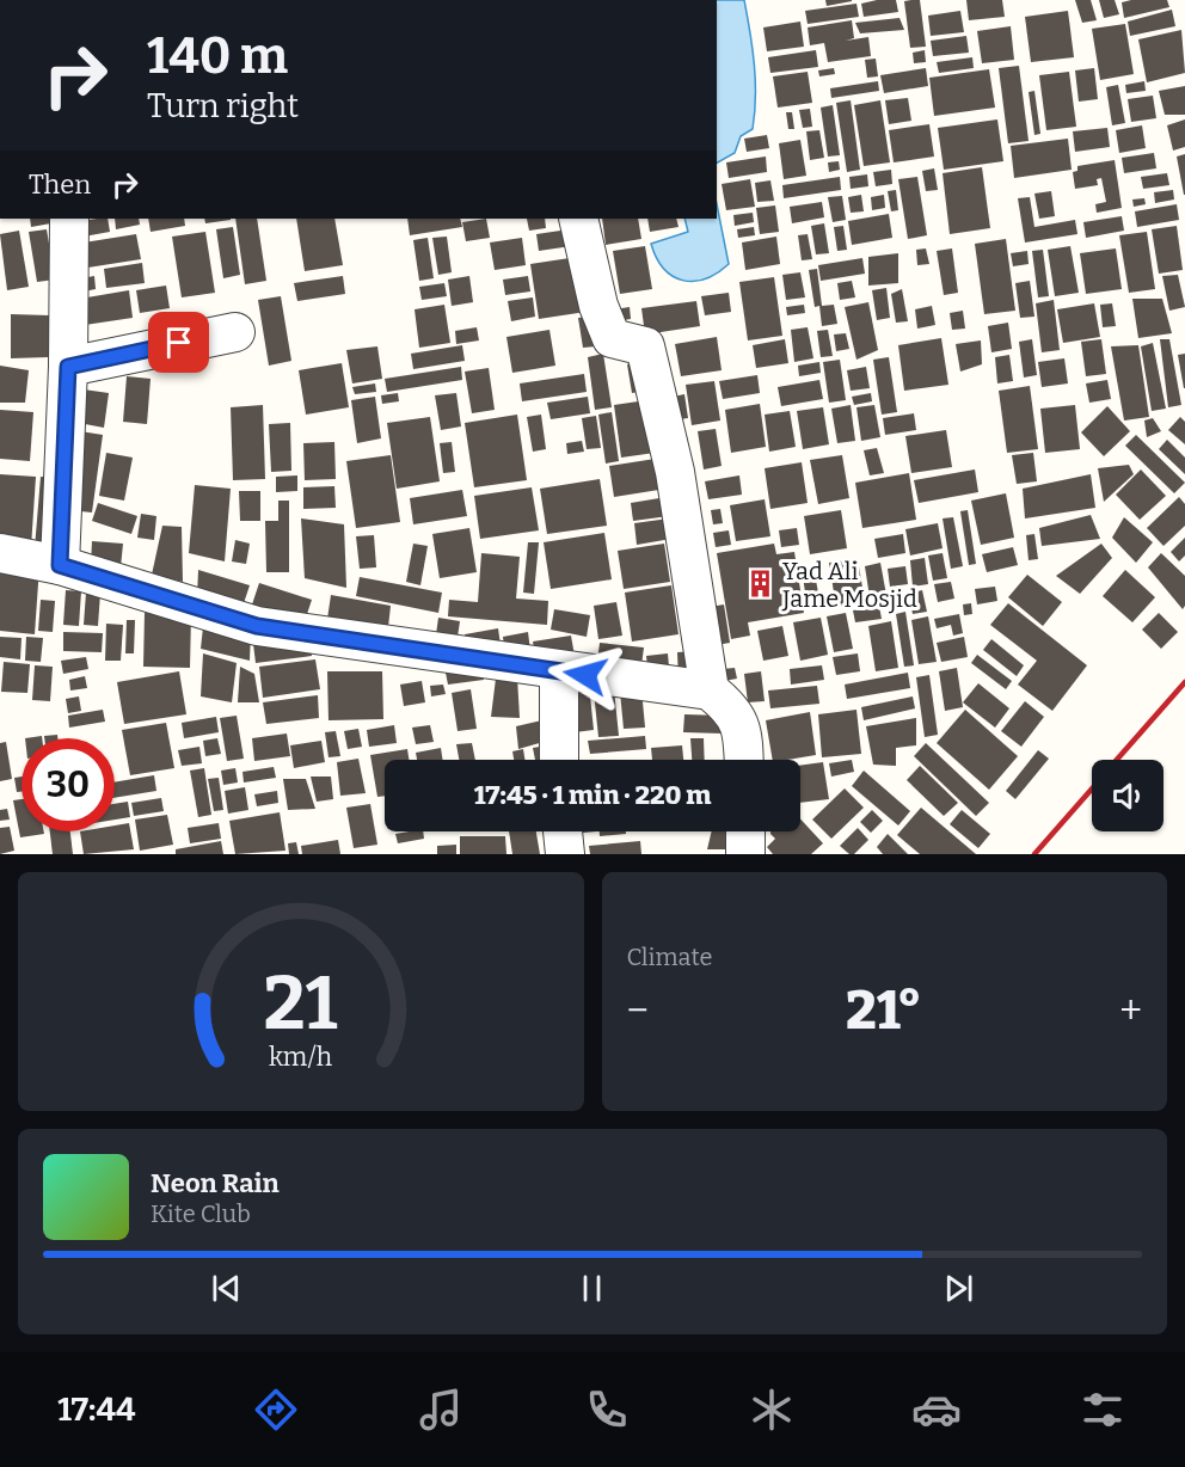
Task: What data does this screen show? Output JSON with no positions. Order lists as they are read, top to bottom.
{
  "places": {
    "building": ["Yad Ali Jame Mosjid"]
  },
  "page": {
    "turn": ["140 m", "Turn right"],
    "then": "Then",
    "limit": "30",
    "trip": "17:45 · 1 min · 220 m",
    "tile": "Climate",
    "heat": ["−", "21°", "+"],
    "song": ["Neon Rain", "Kite Club"],
    "tabs": "17:44",
    "gauge": ["21", "km/h"]
  }
}
